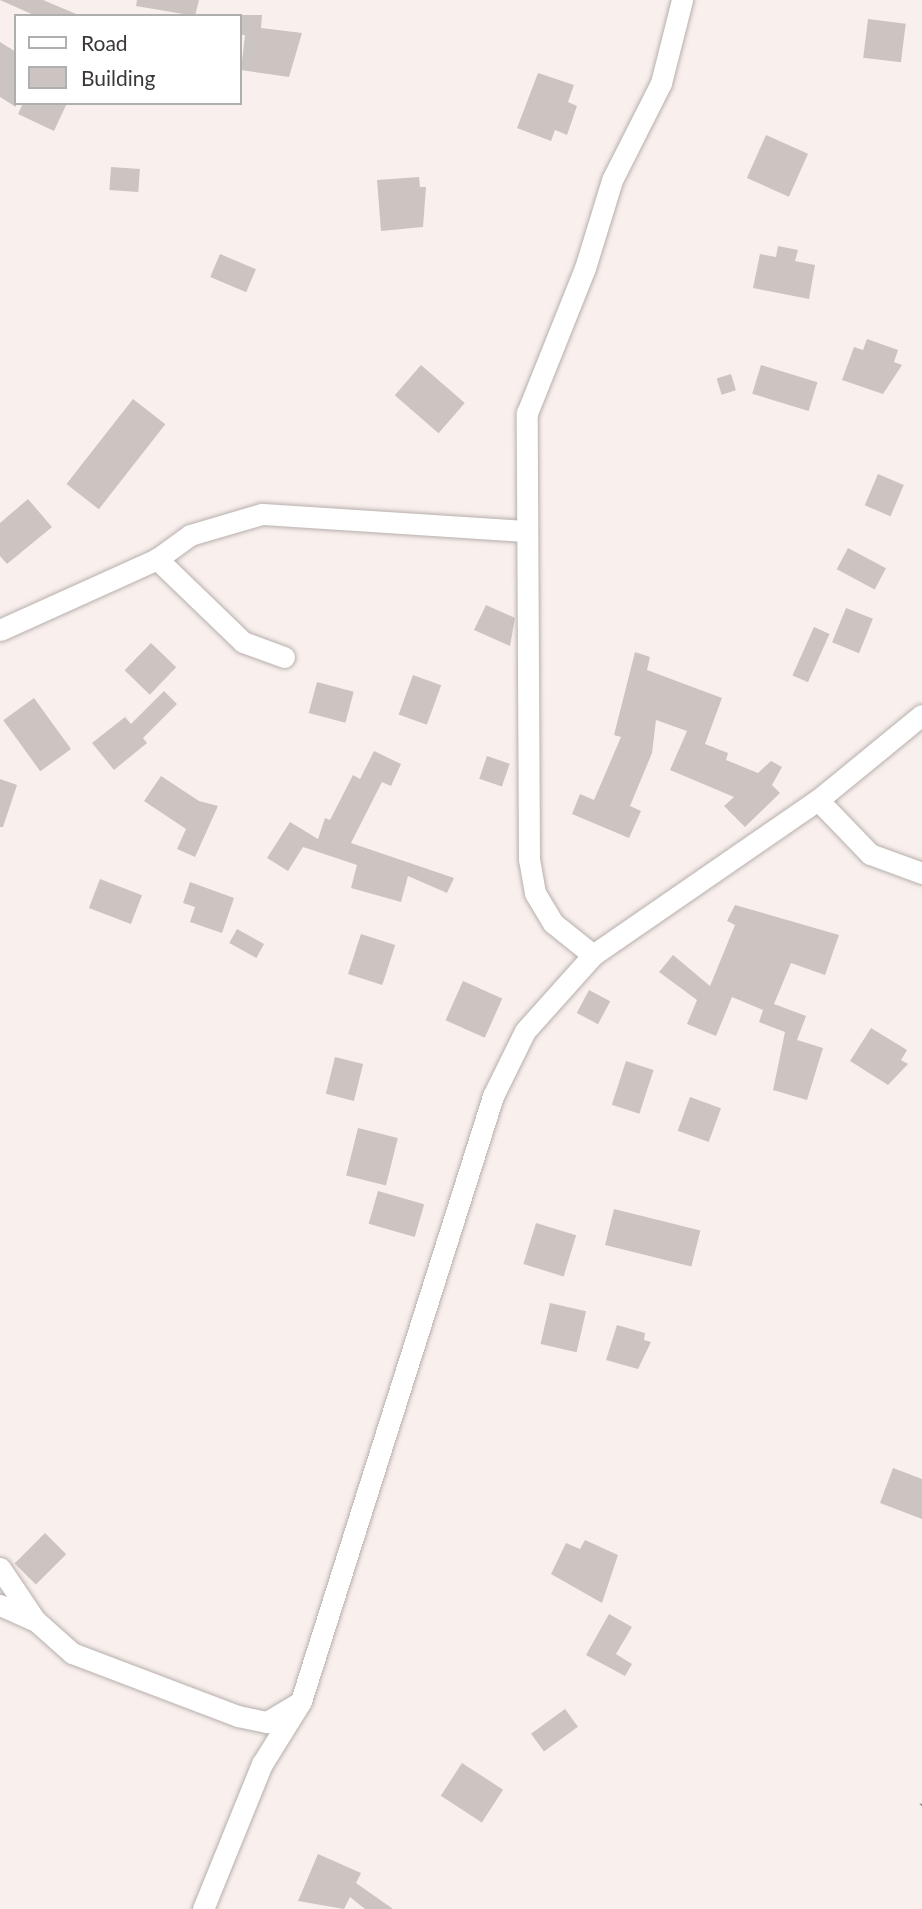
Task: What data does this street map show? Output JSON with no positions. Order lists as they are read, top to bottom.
{
  "legend": ["Road", "Building"]
}
